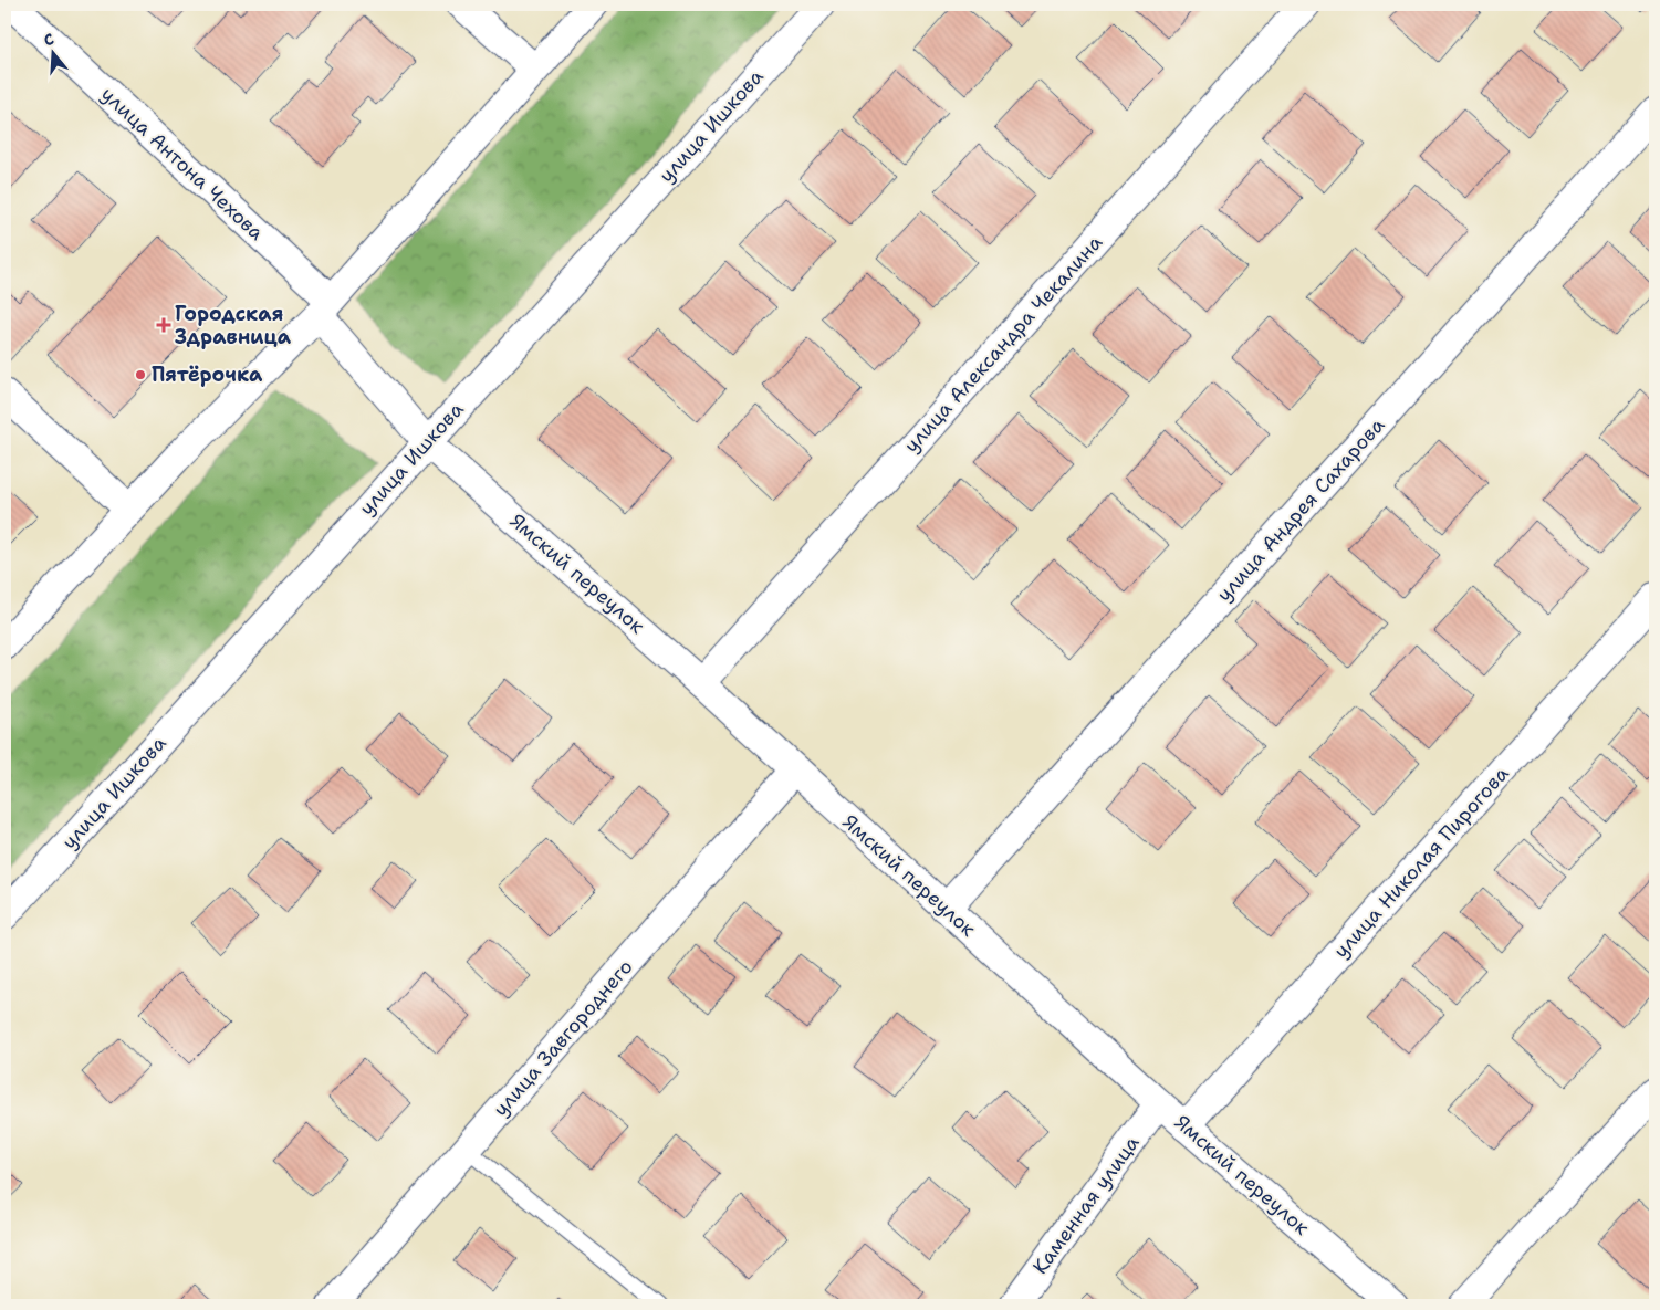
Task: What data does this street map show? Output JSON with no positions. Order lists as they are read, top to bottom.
{
  "streets": {
    "street": [
      "улица Ишкова",
      "улица Антона Чехова",
      "улица Александра Чекалина",
      "улица Андрея Сахарова",
      "Ямский переулок",
      "улица Николая Пирогова",
      "улица Завгороднего",
      "Каменная улица"
    ]
  },
  "crossings": [
    ["улица Ишкова", "улица Антона Чехова"],
    ["улица Ишкова", "Ямский переулок"],
    ["улица Антона Чехова", "Ямский переулок"],
    ["улица Александра Чекалина", "Ямский переулок"],
    ["улица Андрея Сахарова", "Ямский переулок"],
    ["Ямский переулок", "улица Николая Пирогова"],
    ["Ямский переулок", "улица Завгороднего"],
    ["Ямский переулок", "Каменная улица"]
  ],
  "places": {
    "health": ["Городская Здравница"],
    "other": ["Пятёрочка"]
  },
  "north": "top"
}
